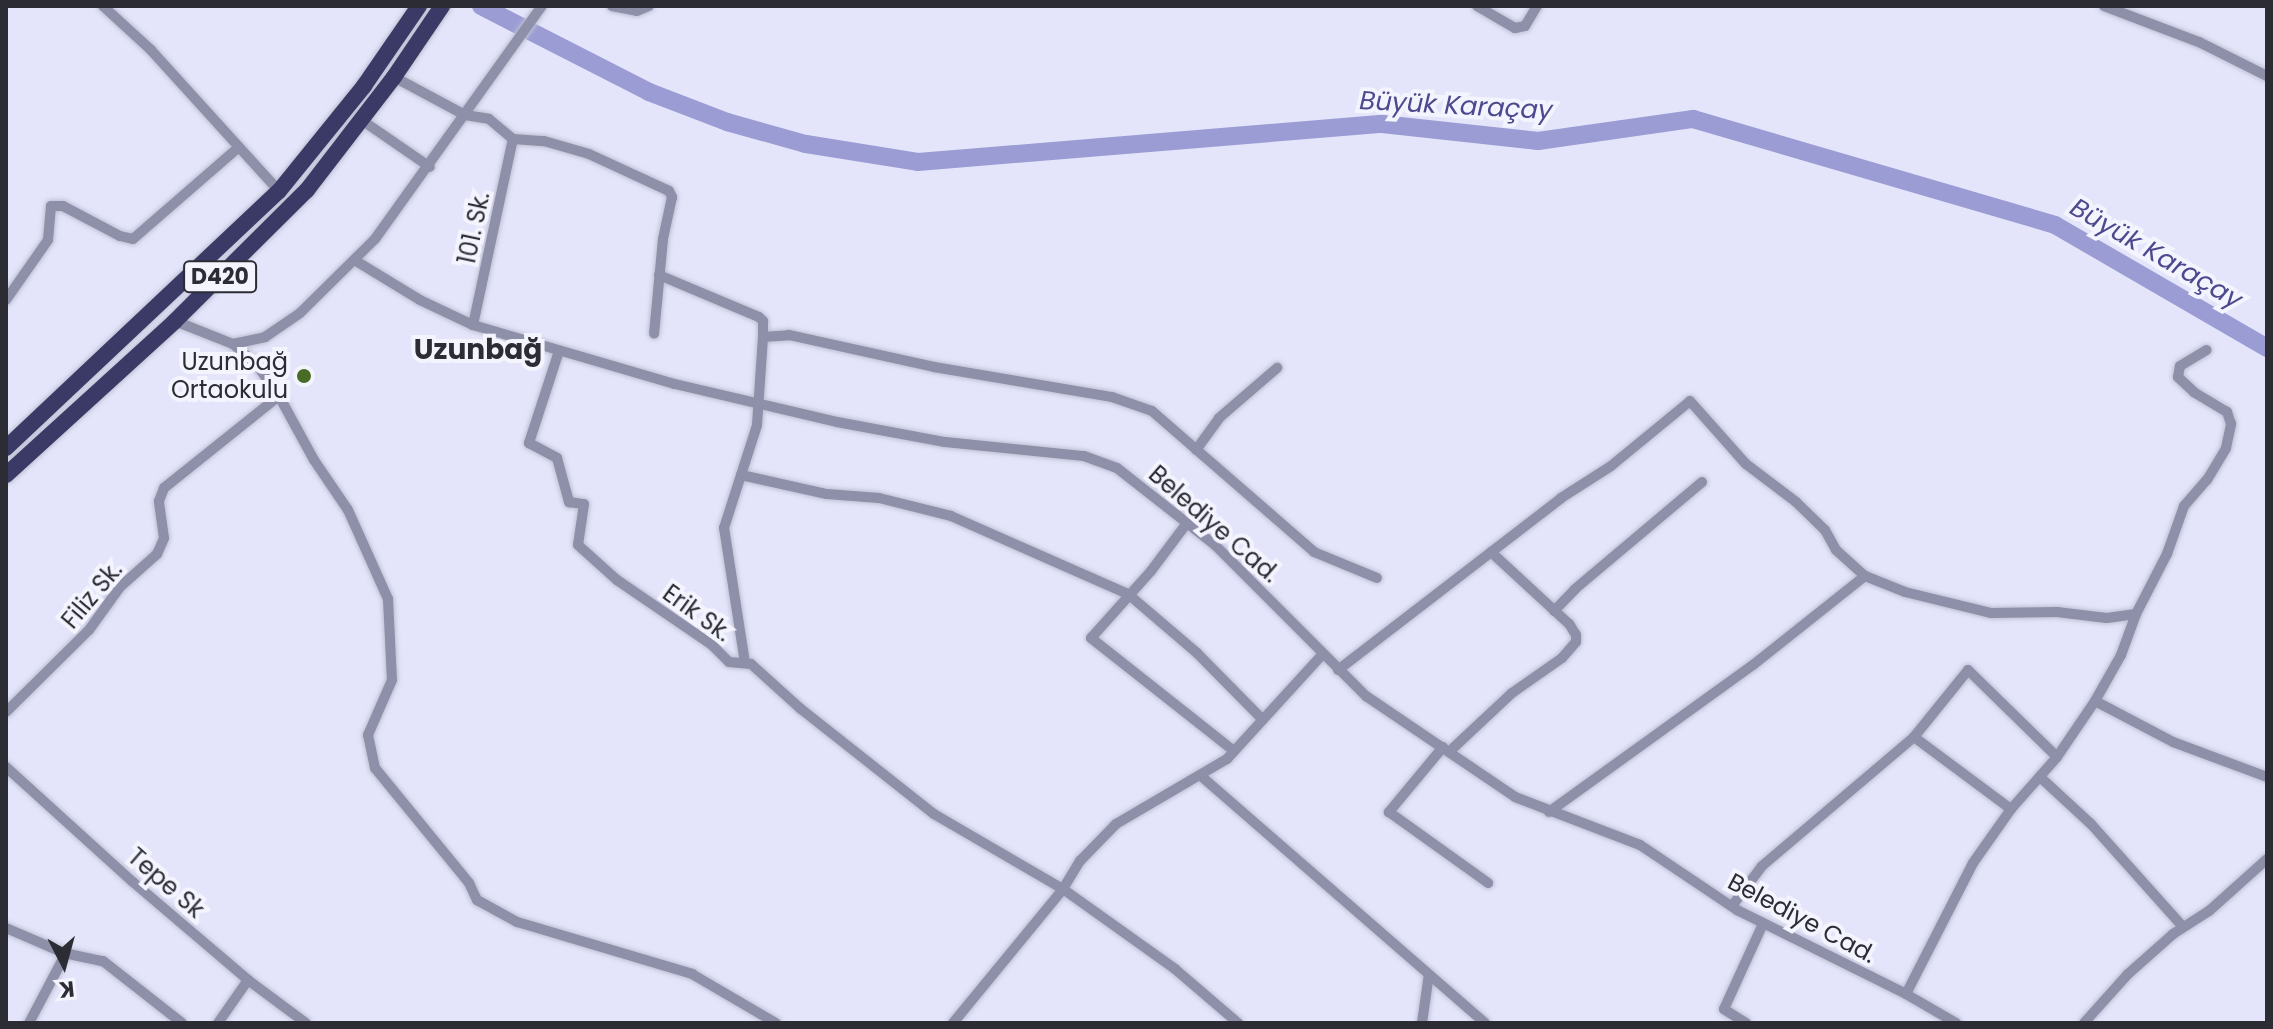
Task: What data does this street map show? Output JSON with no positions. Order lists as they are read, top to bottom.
{
  "streets": {
    "highway": ["D420"],
    "street": [
      "101. Sk.",
      "Belediye Cad.",
      "Filiz Sk.",
      "Erik Sk.",
      "Tepe Sk"
    ]
  },
  "crossings": [
    ["101. Sk.", "Belediye Cad."],
    ["Belediye Cad.", "Erik Sk."]
  ],
  "districts": ["Uzunbağ"],
  "water": ["Büyük Karaçay"],
  "places": ["Uzunbağ Ortaokulu"],
  "north": "bottom"
}
